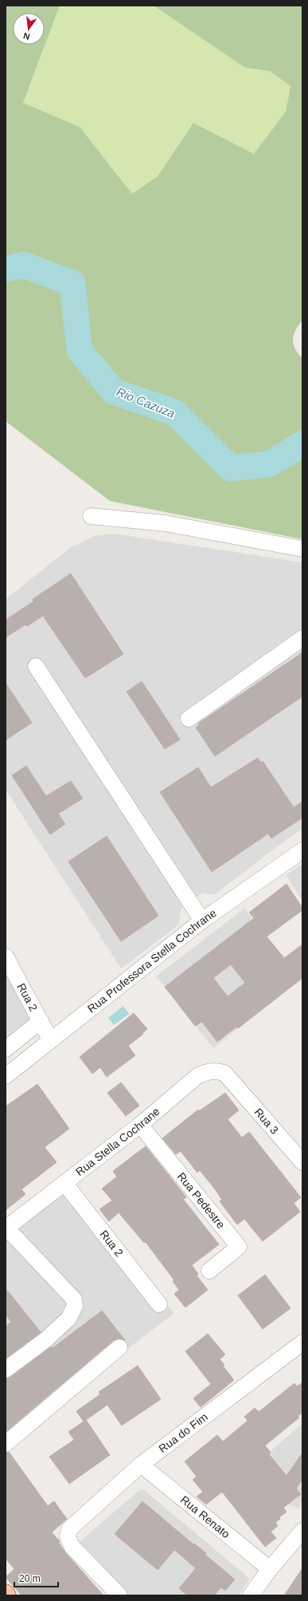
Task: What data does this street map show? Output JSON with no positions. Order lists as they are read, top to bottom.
{
  "streets": {
    "street": [
      "Rua Professora Stella Cochrane",
      "Rua 2",
      "Rua 3",
      "Rua Stella Cochrane",
      "Rua Pedestre",
      "Rua do Fim",
      "Rua Renato"
    ]
  },
  "crossings": [
    ["Rua Professora Stella Cochrane", "Rua 2"],
    ["Rua 2", "Rua Stella Cochrane"],
    ["Rua 3", "Rua Stella Cochrane"],
    ["Rua Stella Cochrane", "Rua Pedestre"],
    ["Rua do Fim", "Rua Renato"]
  ],
  "water": ["Rio Cazuza"],
  "scale_bar": "20 m",
  "north": "bottom"
}
